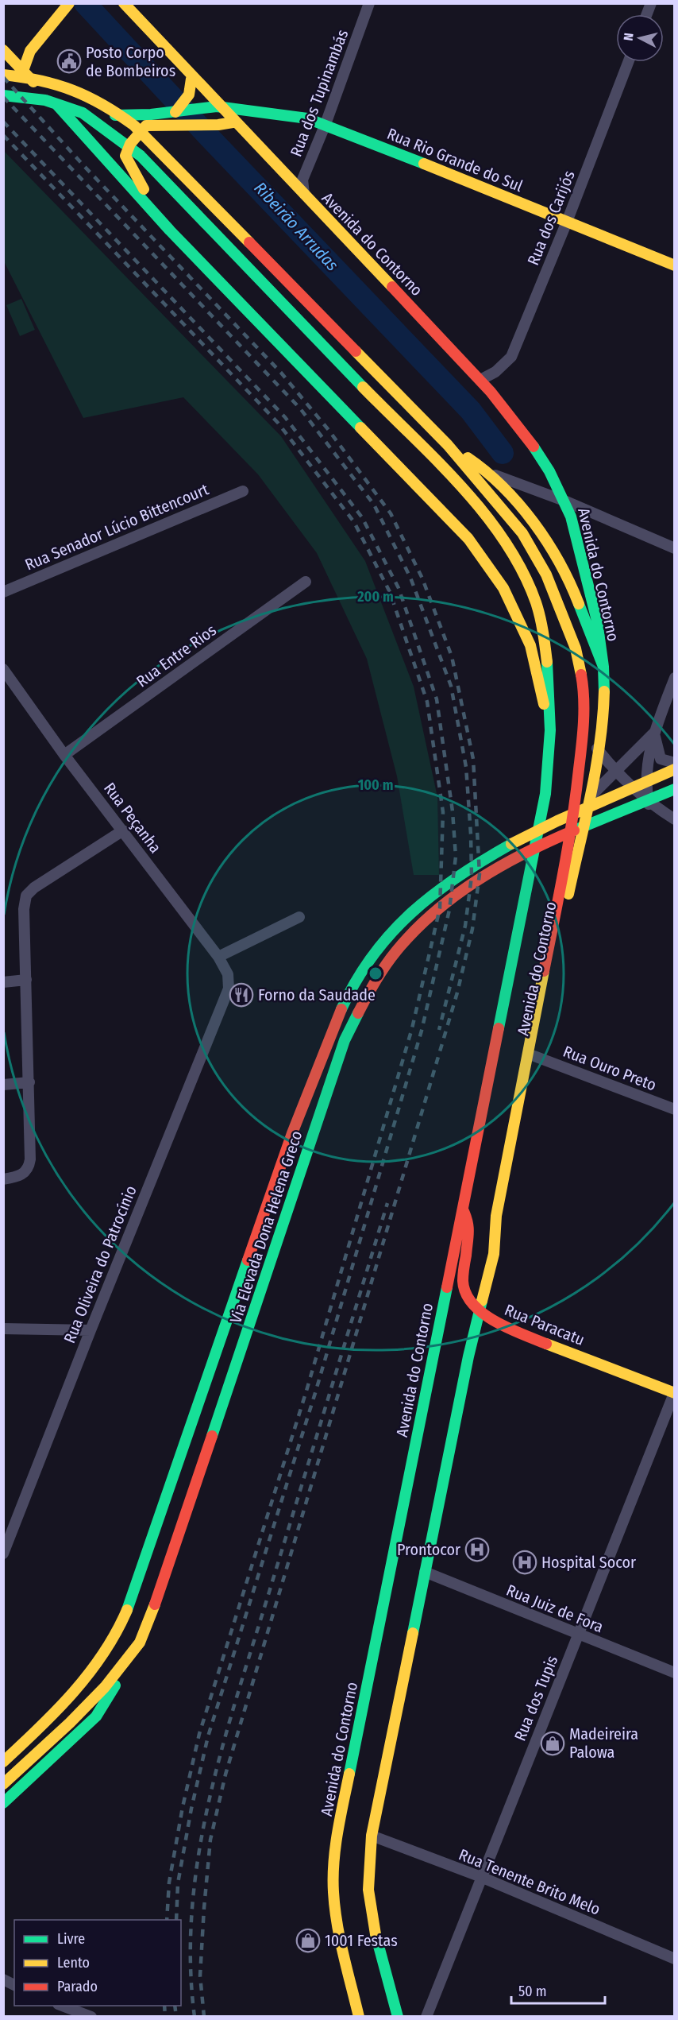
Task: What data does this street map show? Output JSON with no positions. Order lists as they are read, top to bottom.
{
  "streets": {
    "main road": [
      "Rua Rio Grande do Sul",
      "Avenida do Contorno",
      "Via Elevada Dona Helena Greco",
      "Rua Paracatu"
    ],
    "street": [
      "Rua dos Tupinambás",
      "Rua dos Carijós",
      "Rua Senador Lúcio Bittencourt",
      "Rua Entre Rios",
      "Rua Peçanha",
      "Rua Ouro Preto",
      "Rua Oliveira do Patrocínio",
      "Rua Juiz de Fora",
      "Rua dos Tupis",
      "Rua Tenente Brito Melo"
    ]
  },
  "crossings": [
    ["Rua dos Tupinambás", "Rua Rio Grande do Sul"],
    ["Rua dos Tupinambás", "Avenida do Contorno"],
    ["Rua Rio Grande do Sul", "Rua dos Carijós"],
    ["Rua Rio Grande do Sul", "Avenida do Contorno"],
    ["Rua dos Carijós", "Avenida do Contorno"],
    ["Avenida do Contorno", "Rua Ouro Preto"],
    ["Avenida do Contorno", "Rua Paracatu"],
    ["Avenida do Contorno", "Rua Juiz de Fora"],
    ["Avenida do Contorno", "Rua Tenente Brito Melo"],
    ["Rua Entre Rios", "Rua Peçanha"],
    ["Rua Peçanha", "Rua Oliveira do Patrocínio"],
    ["Rua Paracatu", "Rua dos Tupis"],
    ["Rua Juiz de Fora", "Rua dos Tupis"],
    ["Rua dos Tupis", "Rua Tenente Brito Melo"]
  ],
  "water": ["Ribeirão Arrudas"],
  "places": {
    "public building": ["Posto Corpo de Bombeiros"],
    "restaurant": ["Forno da Saudade"],
    "hospital": ["Prontocor", "Hospital Socor"],
    "shop": ["Madeireira Palowa", "1001 Festas"]
  },
  "legend": ["Livre", "Lento", "Parado"],
  "scale_bar": "50 m",
  "north": "left",
  "rings": ["200 m", "100 m"]
}
